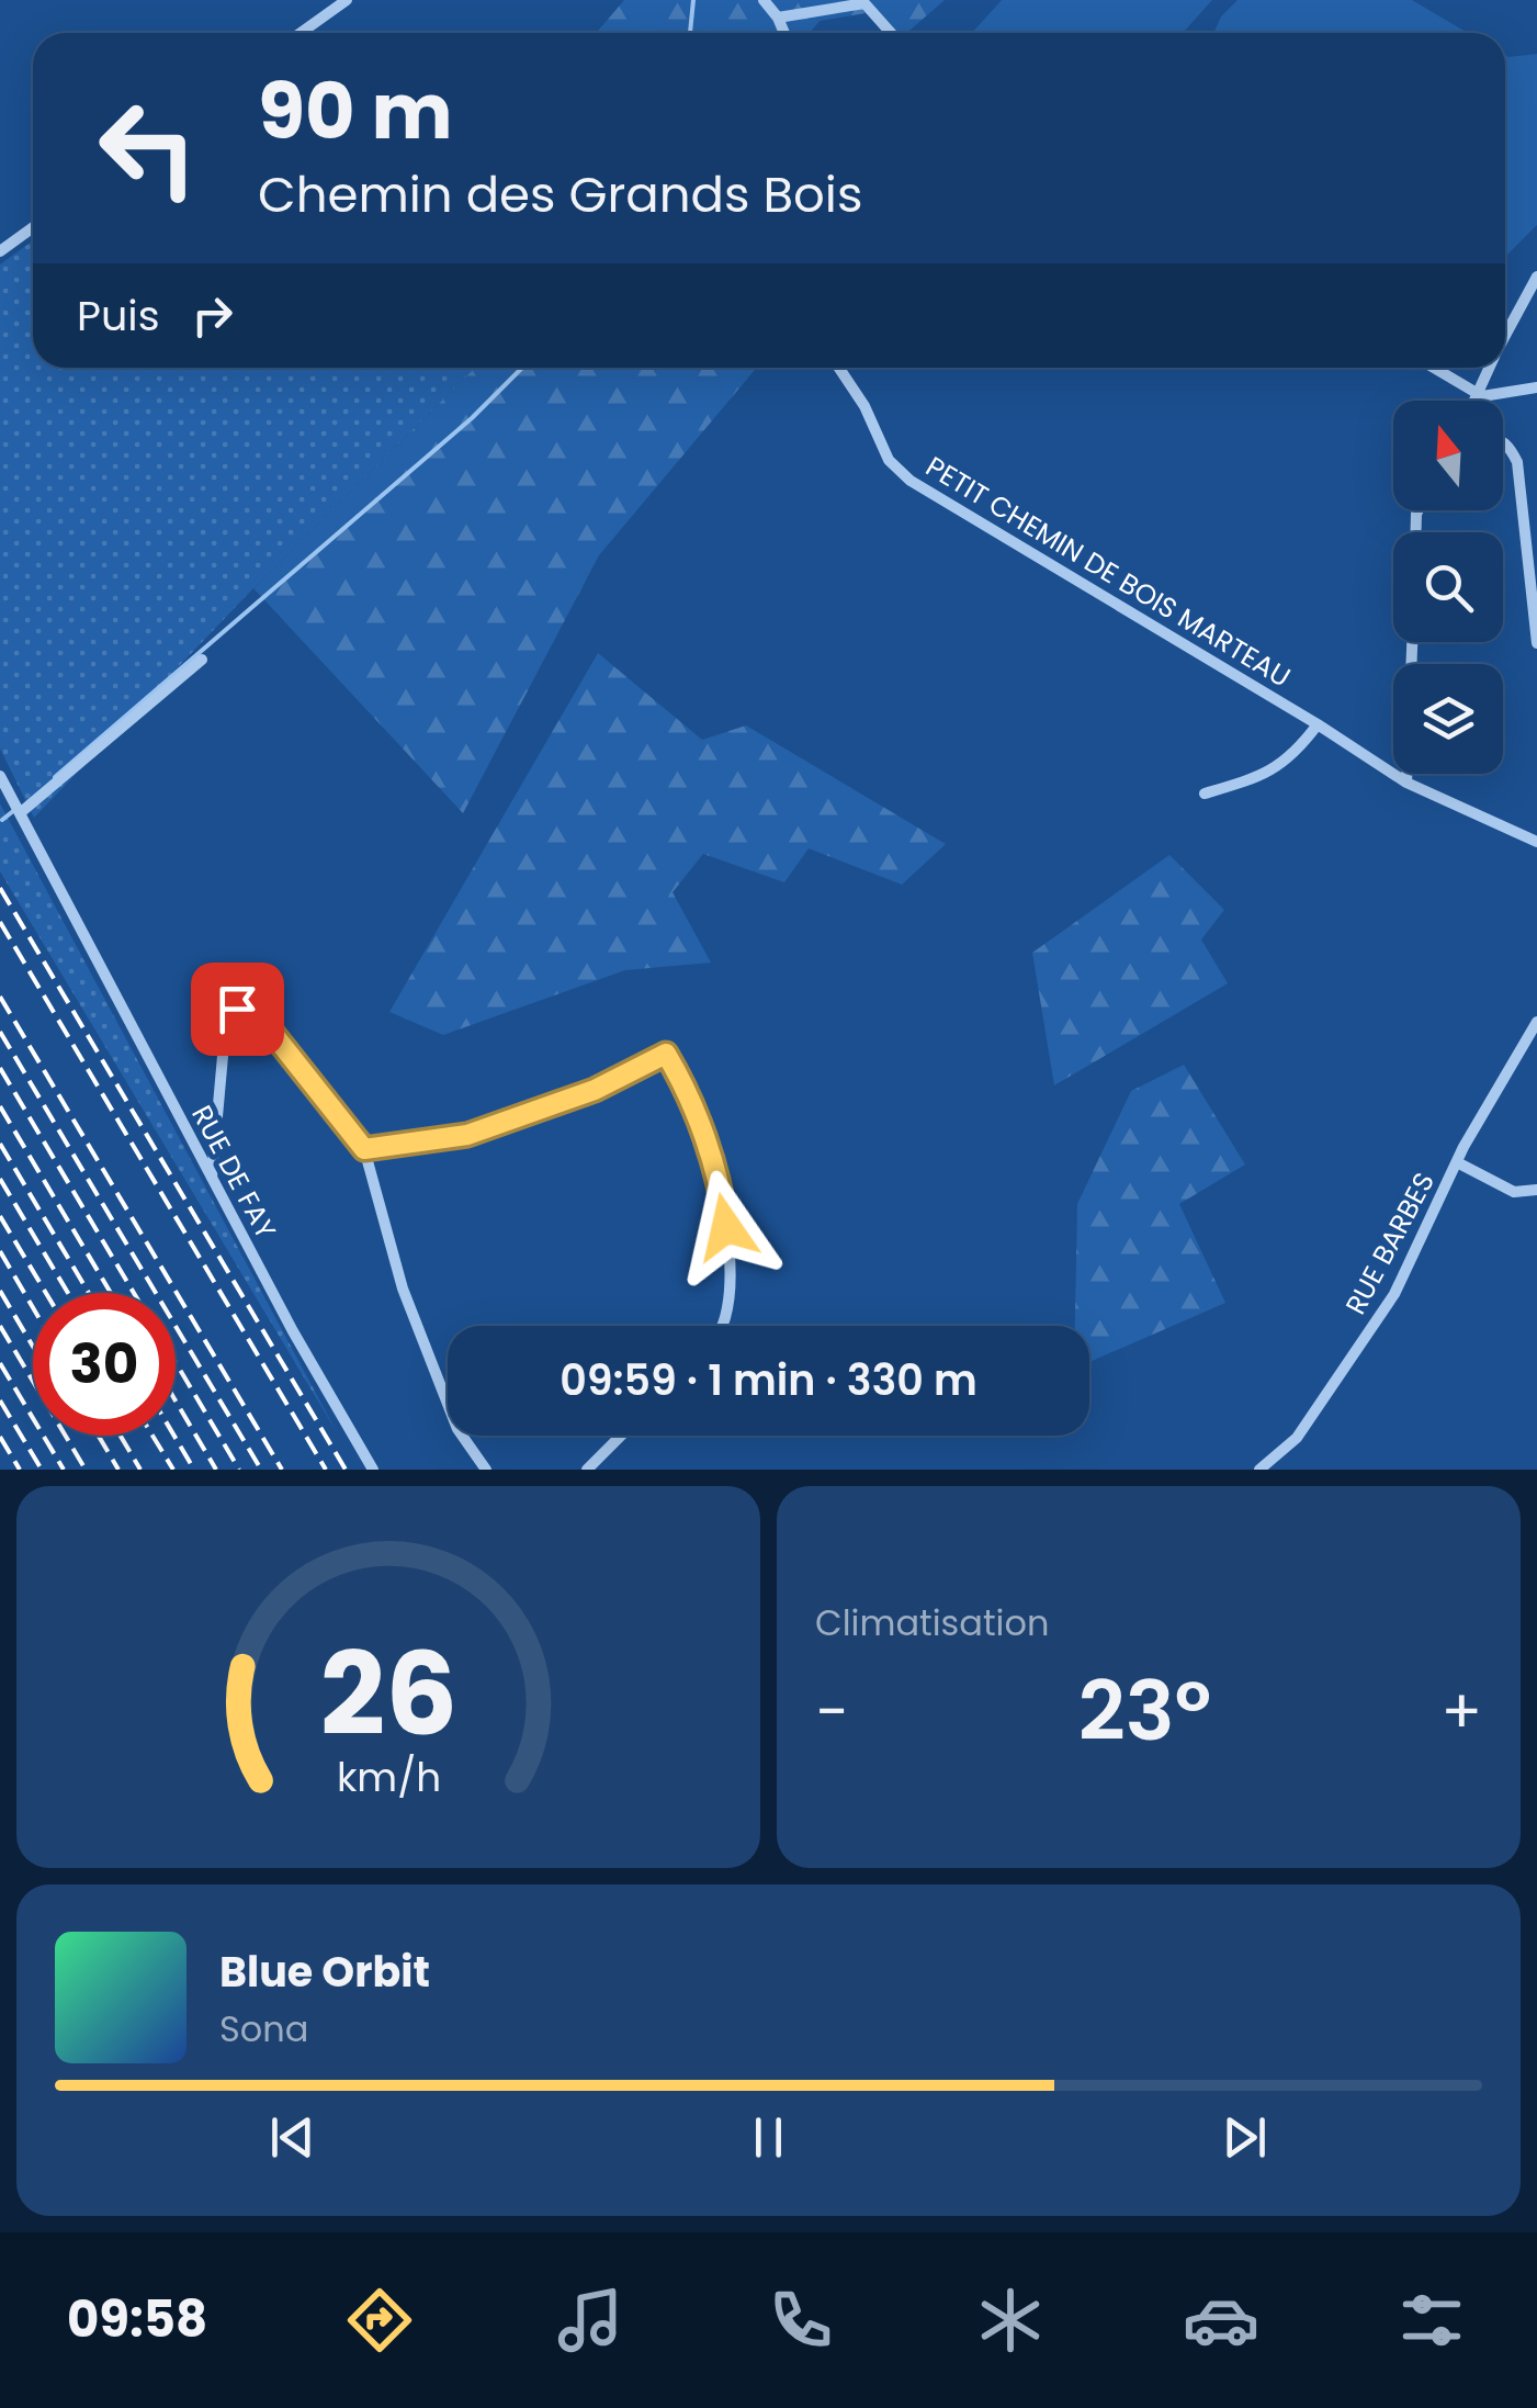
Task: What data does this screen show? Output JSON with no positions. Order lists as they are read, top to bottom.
{
  "streets": {
    "street": ["PETIT CHEMIN DE BOIS MARTEAU", "RUE DE FAY", "RUE BARBES"]
  },
  "north": "top",
  "page": {
    "turn": ["90 m", "Chemin des Grands Bois"],
    "then": "Puis",
    "limit": "30",
    "trip": "09:59 · 1 min · 330 m",
    "tile": "Climatisation",
    "heat": ["−", "23°", "+"],
    "song": ["Blue Orbit", "Sona"],
    "tabs": "09:58",
    "gauge": ["26", "km/h"]
  }
}
